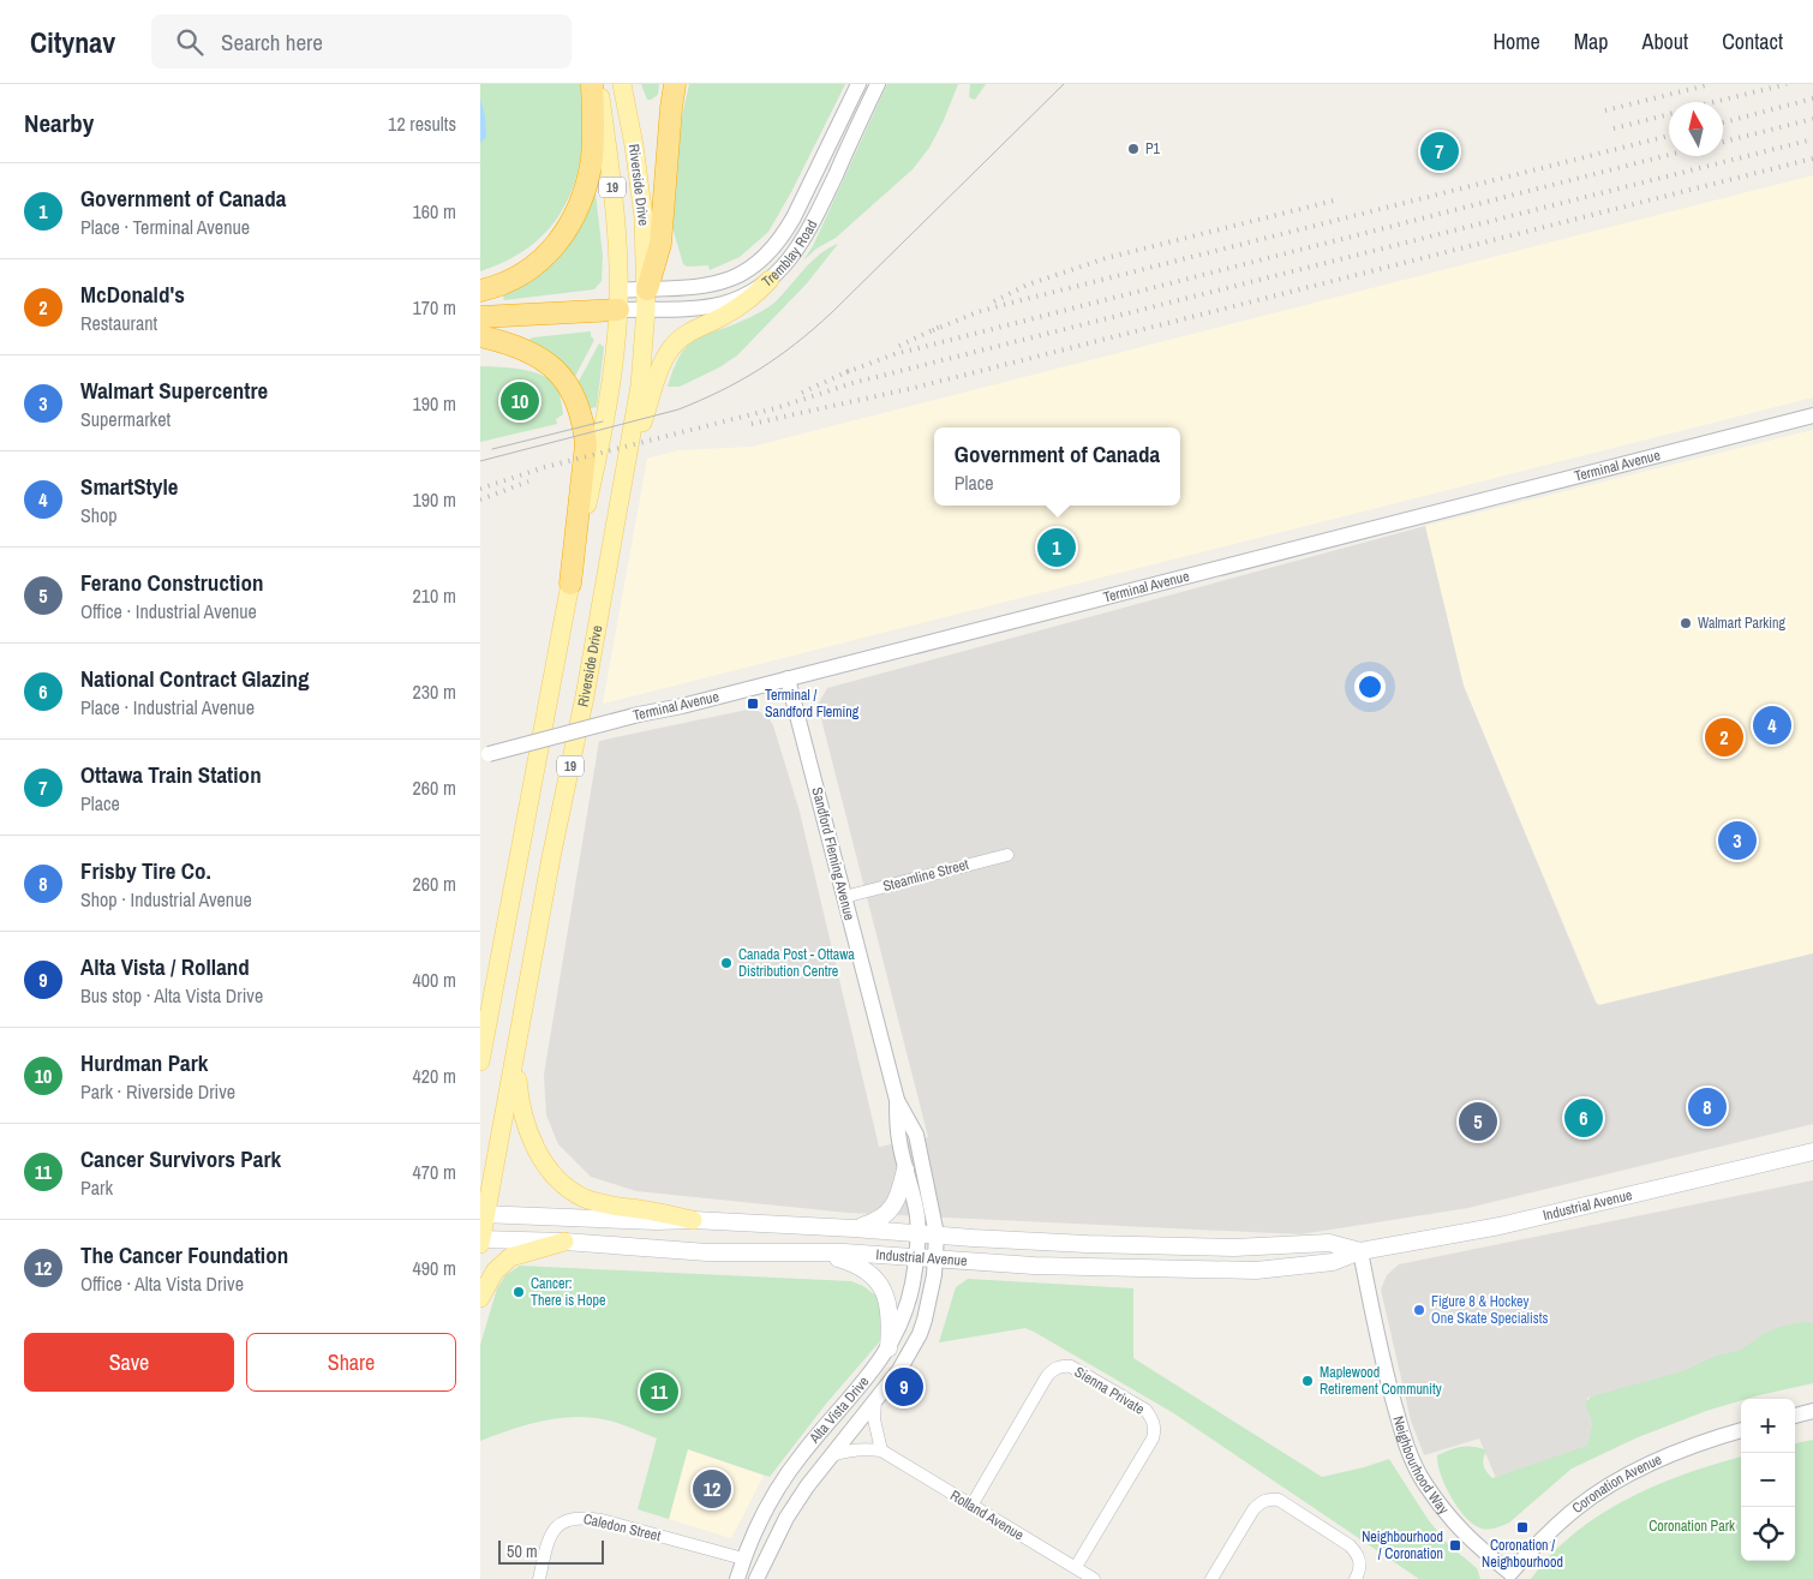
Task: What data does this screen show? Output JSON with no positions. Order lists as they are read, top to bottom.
{
  "streets": {
    "main road": ["Riverside Drive", "19", "Industrial Avenue"],
    "street": [
      "Tremblay Road",
      "Terminal Avenue",
      "Sandford Fleming Avenue",
      "Steamline Street",
      "Sienna Private",
      "Alta Vista Drive",
      "Neighbourhood Way",
      "Coronation Avenue",
      "Rolland Avenue",
      "Caledon Street"
    ]
  },
  "crossings": [
    ["Riverside Drive", "Tremblay Road"],
    ["Riverside Drive", "Industrial Avenue"],
    ["Terminal Avenue", "Sandford Fleming Avenue"],
    ["Sandford Fleming Avenue", "Steamline Street"],
    ["Sandford Fleming Avenue", "Industrial Avenue"],
    ["Sandford Fleming Avenue", "Alta Vista Drive"],
    ["Industrial Avenue", "Alta Vista Drive"],
    ["Industrial Avenue", "Neighbourhood Way"],
    ["Sienna Private", "Rolland Avenue"],
    ["Alta Vista Drive", "Caledon Street"],
    ["Neighbourhood Way", "Coronation Avenue"]
  ],
  "parks": ["Coronation Park"],
  "places": {
    "other": [
      "P1",
      "Walmart Parking",
      "Canada Post - Ottawa Distribution Centre",
      "Cancer: There is Hope",
      "Figure 8 & Hockey One Skate Specialists",
      "Maplewood Retirement Community"
    ],
    "transit": ["Terminal / Sandford Fleming", "Coronation / Neighbourhood", "Neighbourhood / Coronation"]
  },
  "scale_bar": "50 m",
  "north": "top",
  "page": {
    "header": "Citynav",
    "search": "Search here",
    "nav": [
      "Home",
      "Map",
      "About",
      "Contact"
    ],
    "heading": ["Nearby", "12 results"],
    "pins": [
      "7",
      "10",
      "1",
      "4",
      "2",
      "3",
      "8",
      "6",
      "5",
      "9",
      "11",
      "12"
    ],
    "list": [
      {
        "mark": "1",
        "name": "Government of Canada",
        "note": "Place · Terminal Avenue",
        "value": "160 m"
      },
      {
        "mark": "2",
        "name": "McDonald's",
        "note": "Restaurant",
        "value": "170 m"
      },
      {
        "mark": "3",
        "name": "Walmart Supercentre",
        "note": "Supermarket",
        "value": "190 m"
      },
      {
        "mark": "4",
        "name": "SmartStyle",
        "note": "Shop",
        "value": "190 m"
      },
      {
        "mark": "5",
        "name": "Ferano Construction",
        "note": "Office · Industrial Avenue",
        "value": "210 m"
      },
      {
        "mark": "6",
        "name": "National Contract Glazing",
        "note": "Place · Industrial Avenue",
        "value": "230 m"
      },
      {
        "mark": "7",
        "name": "Ottawa Train Station",
        "note": "Place",
        "value": "260 m"
      },
      {
        "mark": "8",
        "name": "Frisby Tire Co.",
        "note": "Shop · Industrial Avenue",
        "value": "260 m"
      },
      {
        "mark": "9",
        "name": "Alta Vista / Rolland",
        "note": "Bus stop · Alta Vista Drive",
        "value": "400 m"
      },
      {
        "mark": "10",
        "name": "Hurdman Park",
        "note": "Park · Riverside Drive",
        "value": "420 m"
      },
      {
        "mark": "11",
        "name": "Cancer Survivors Park",
        "note": "Park",
        "value": "470 m"
      },
      {
        "mark": "12",
        "name": "The Cancer Foundation",
        "note": "Office · Alta Vista Drive",
        "value": "490 m"
      }
    ],
    "popup": ["Government of Canada", "Place"],
    "buttons": ["Save", "Share"],
    "map_buttons": ["+", "−"],
    "scale": "50 m"
  }
}
